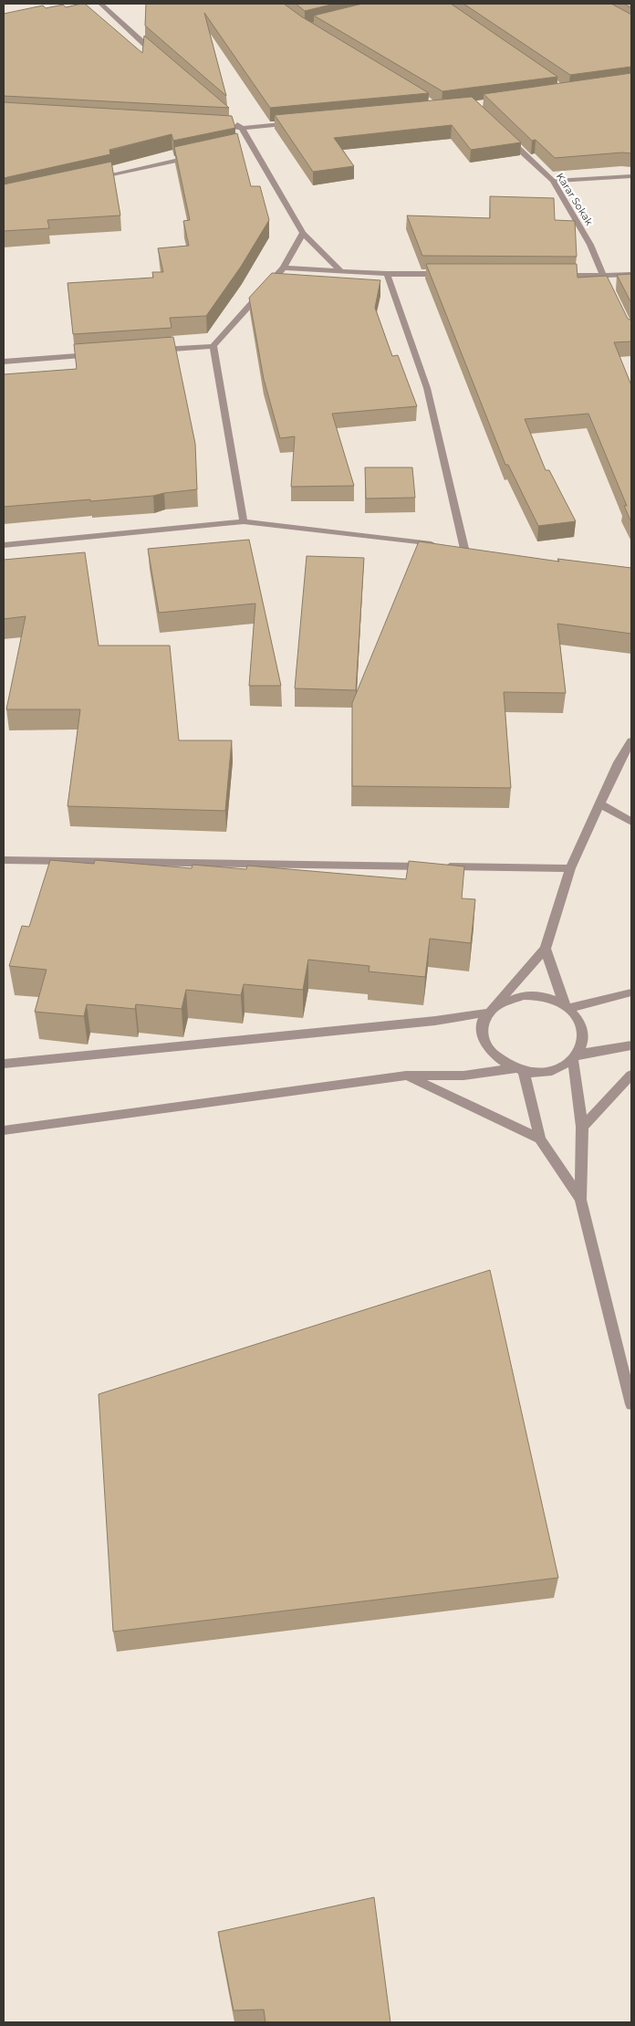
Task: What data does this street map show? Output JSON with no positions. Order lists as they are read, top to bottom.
{
  "streets": {
    "street": ["Karar Sokak"]
  }
}
